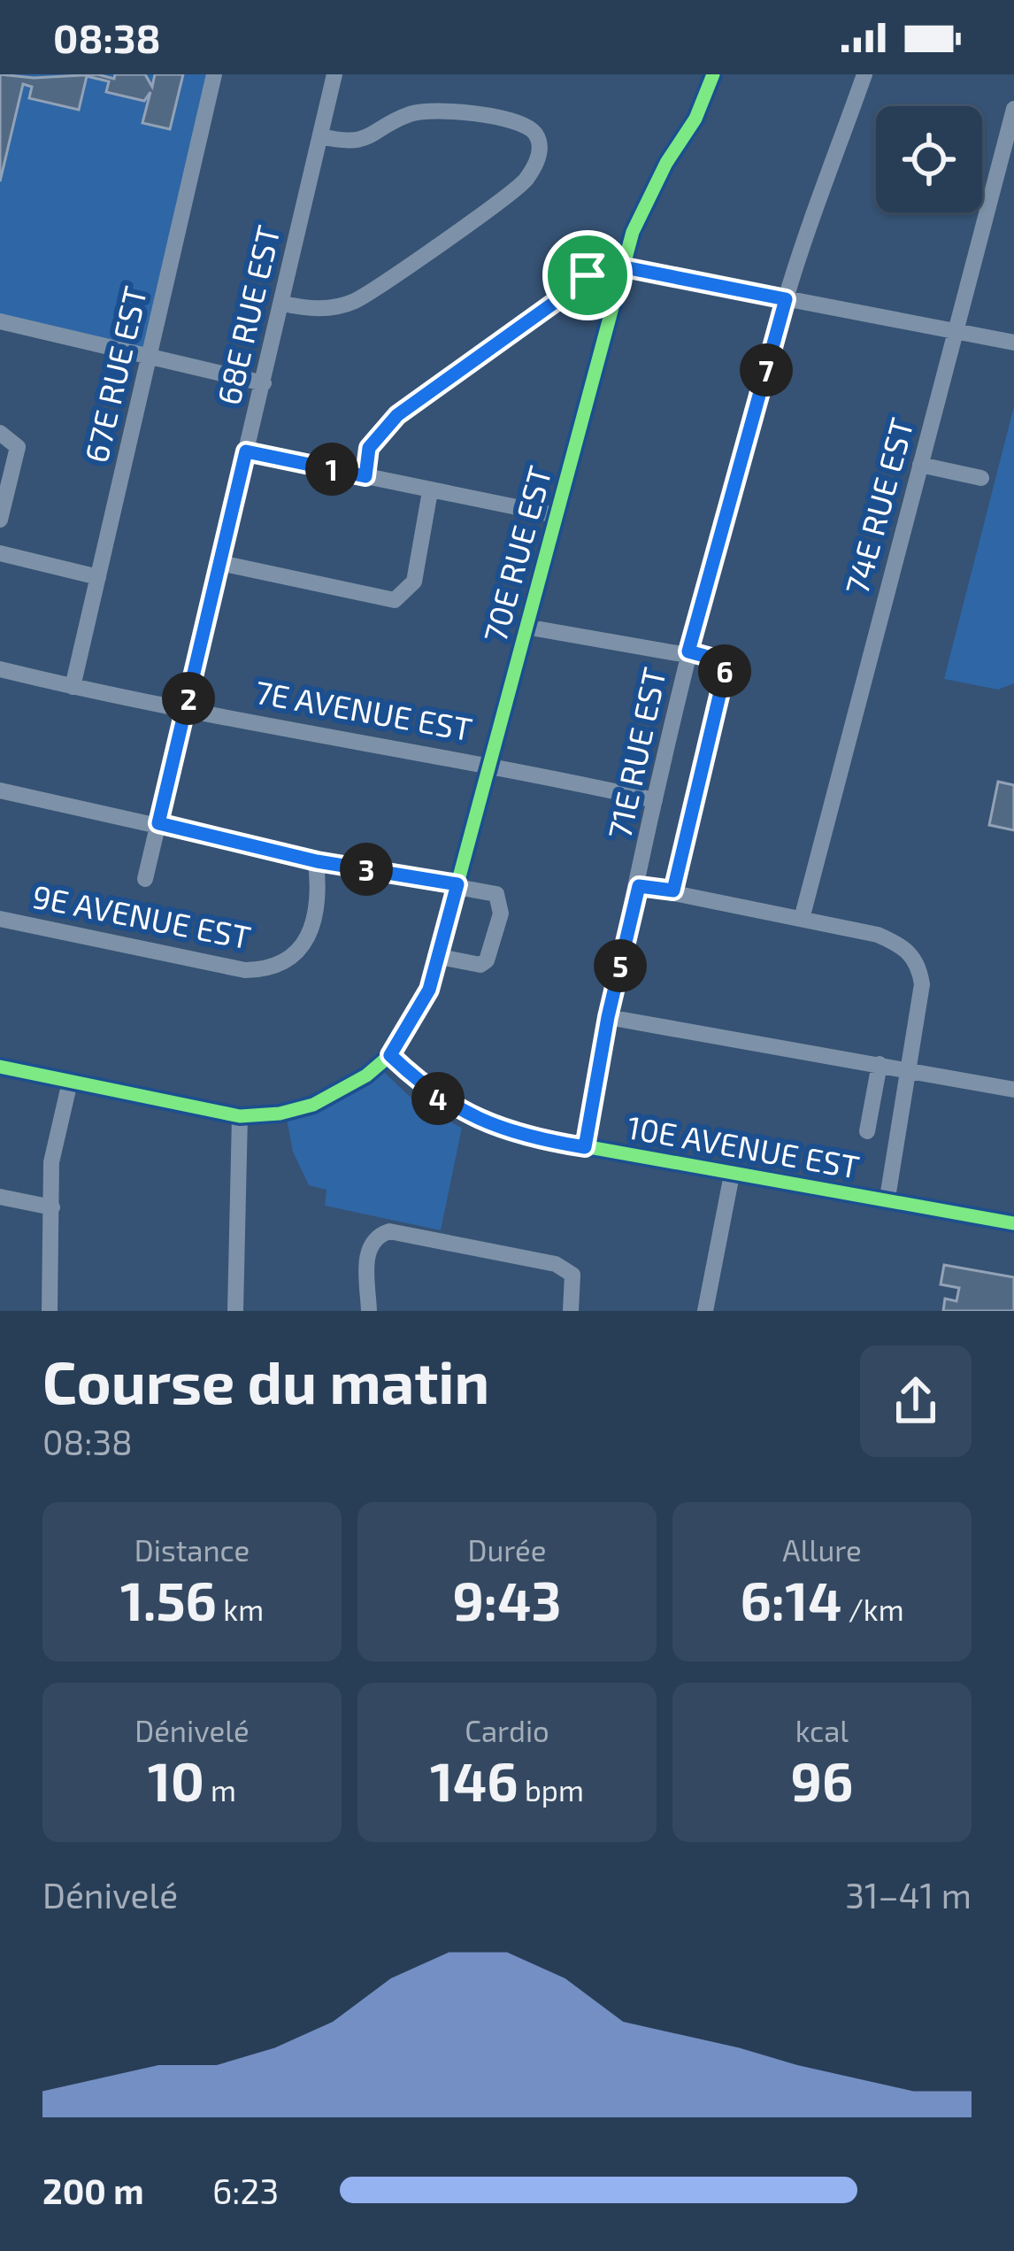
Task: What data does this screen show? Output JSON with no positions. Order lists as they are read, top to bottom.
{
  "streets": {
    "street": [
      "68E RUE EST",
      "67E RUE EST",
      "74E RUE EST",
      "70E RUE EST",
      "7E AVENUE EST",
      "71E RUE EST",
      "9E AVENUE EST",
      "10E AVENUE EST"
    ]
  },
  "crossings": [
    ["68E RUE EST", "7E AVENUE EST"],
    ["67E RUE EST", "7E AVENUE EST"],
    ["70E RUE EST", "7E AVENUE EST"],
    ["70E RUE EST", "10E AVENUE EST"],
    ["7E AVENUE EST", "71E RUE EST"],
    ["71E RUE EST", "10E AVENUE EST"]
  ],
  "page": {
    "status": "08:38",
    "pins": [
      "7",
      "1",
      "6",
      "2",
      "3",
      "5",
      "4"
    ],
    "heading": ["Course du matin", "08:38"],
    "stats": [
      ["Distance", "1.56 km"],
      ["Durée", "9:43"],
      ["Allure", "6:14 /km"],
      ["Dénivelé", "10 m"],
      ["Cardio", "146 bpm"],
      ["kcal", "96"]
    ],
    "chart": ["Dénivelé", "31–41 m"],
    "list": [
      {
        "name": "200 m",
        "note": "6:23"
      }
    ]
  }
}
